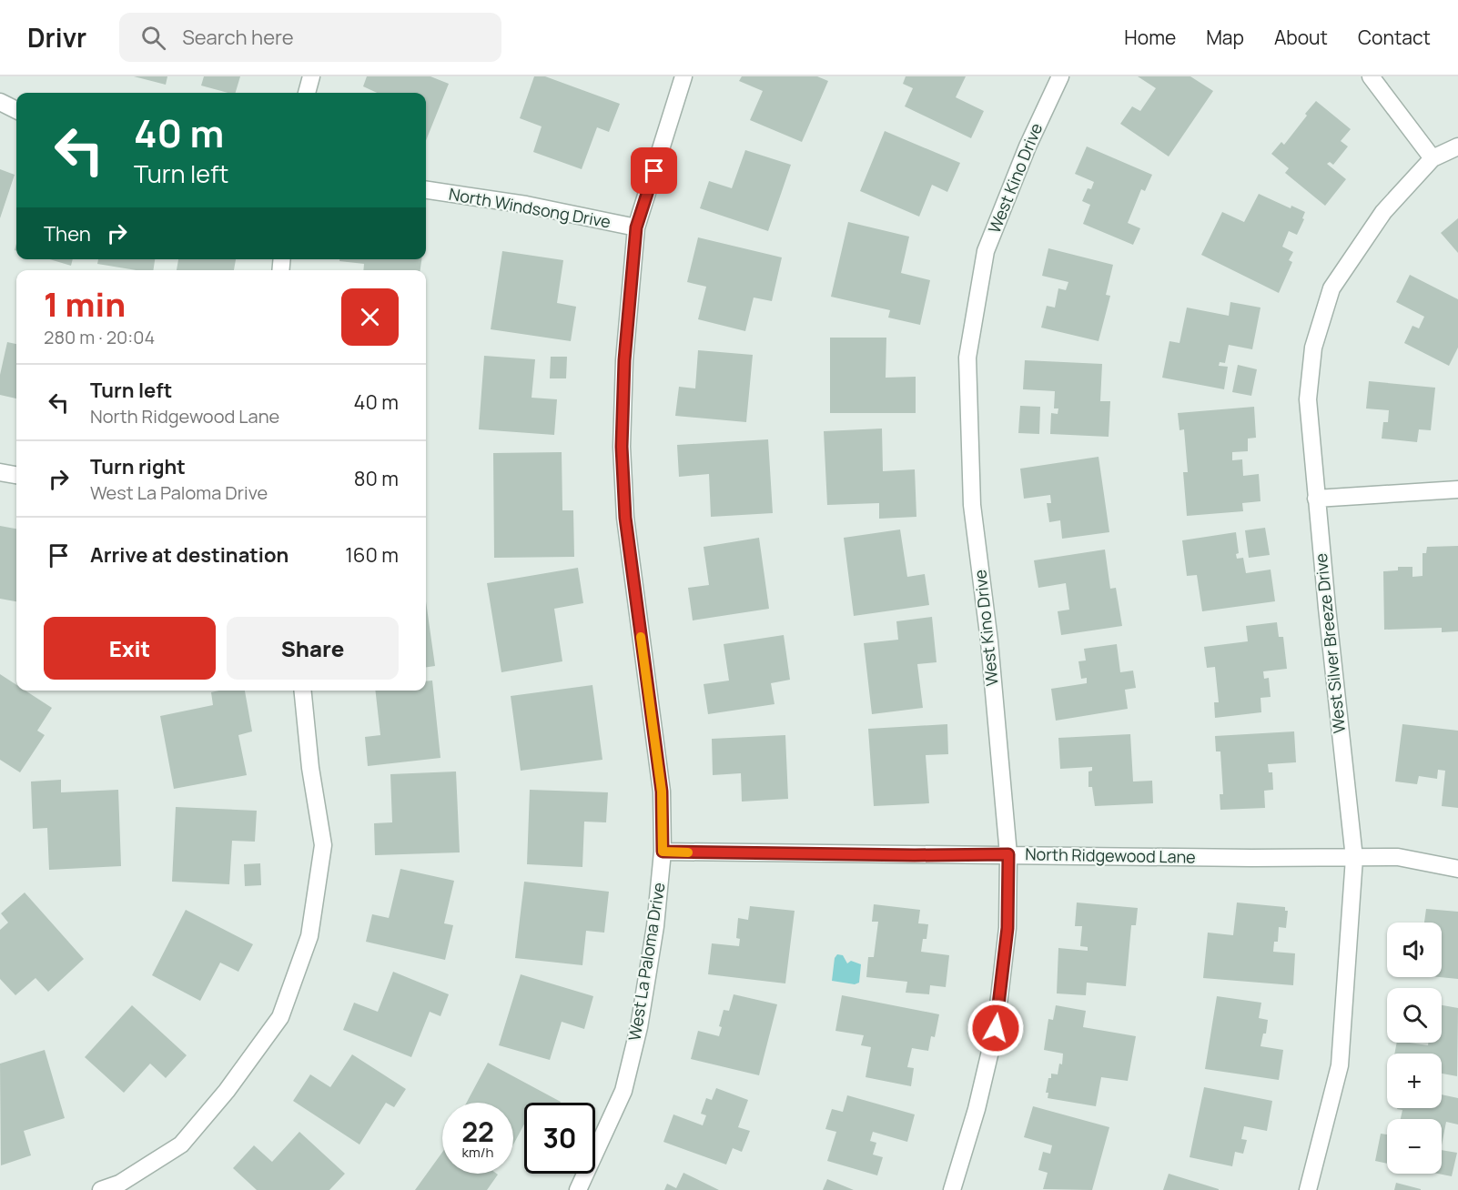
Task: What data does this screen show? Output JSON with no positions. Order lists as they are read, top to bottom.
{
  "streets": {
    "street": [
      "West Kino Drive",
      "North Windsong Drive",
      "West Silver Breeze Drive",
      "North Ridgewood Lane",
      "West La Paloma Drive"
    ]
  },
  "crossings": [
    ["West Kino Drive", "North Ridgewood Lane"],
    ["North Windsong Drive", "West La Paloma Drive"],
    ["West Silver Breeze Drive", "North Ridgewood Lane"],
    ["North Ridgewood Lane", "West La Paloma Drive"]
  ],
  "page": {
    "header": "Drivr",
    "search": "Search here",
    "nav": [
      "Home",
      "Map",
      "About",
      "Contact"
    ],
    "turn": ["40 m", "Turn left"],
    "then": "Then",
    "heading": ["1 min", "280 m · 20:04"],
    "list": [
      {
        "name": "Turn left",
        "note": "North Ridgewood Lane",
        "value": "40 m"
      },
      {
        "name": "Turn right",
        "note": "West La Paloma Drive",
        "value": "80 m"
      },
      {
        "name": "Arrive at destination",
        "value": "160 m"
      }
    ],
    "buttons": ["Exit", "Share"],
    "map_buttons": ["+", "−"],
    "speed": "22 km/h",
    "limit": "30"
  }
}
